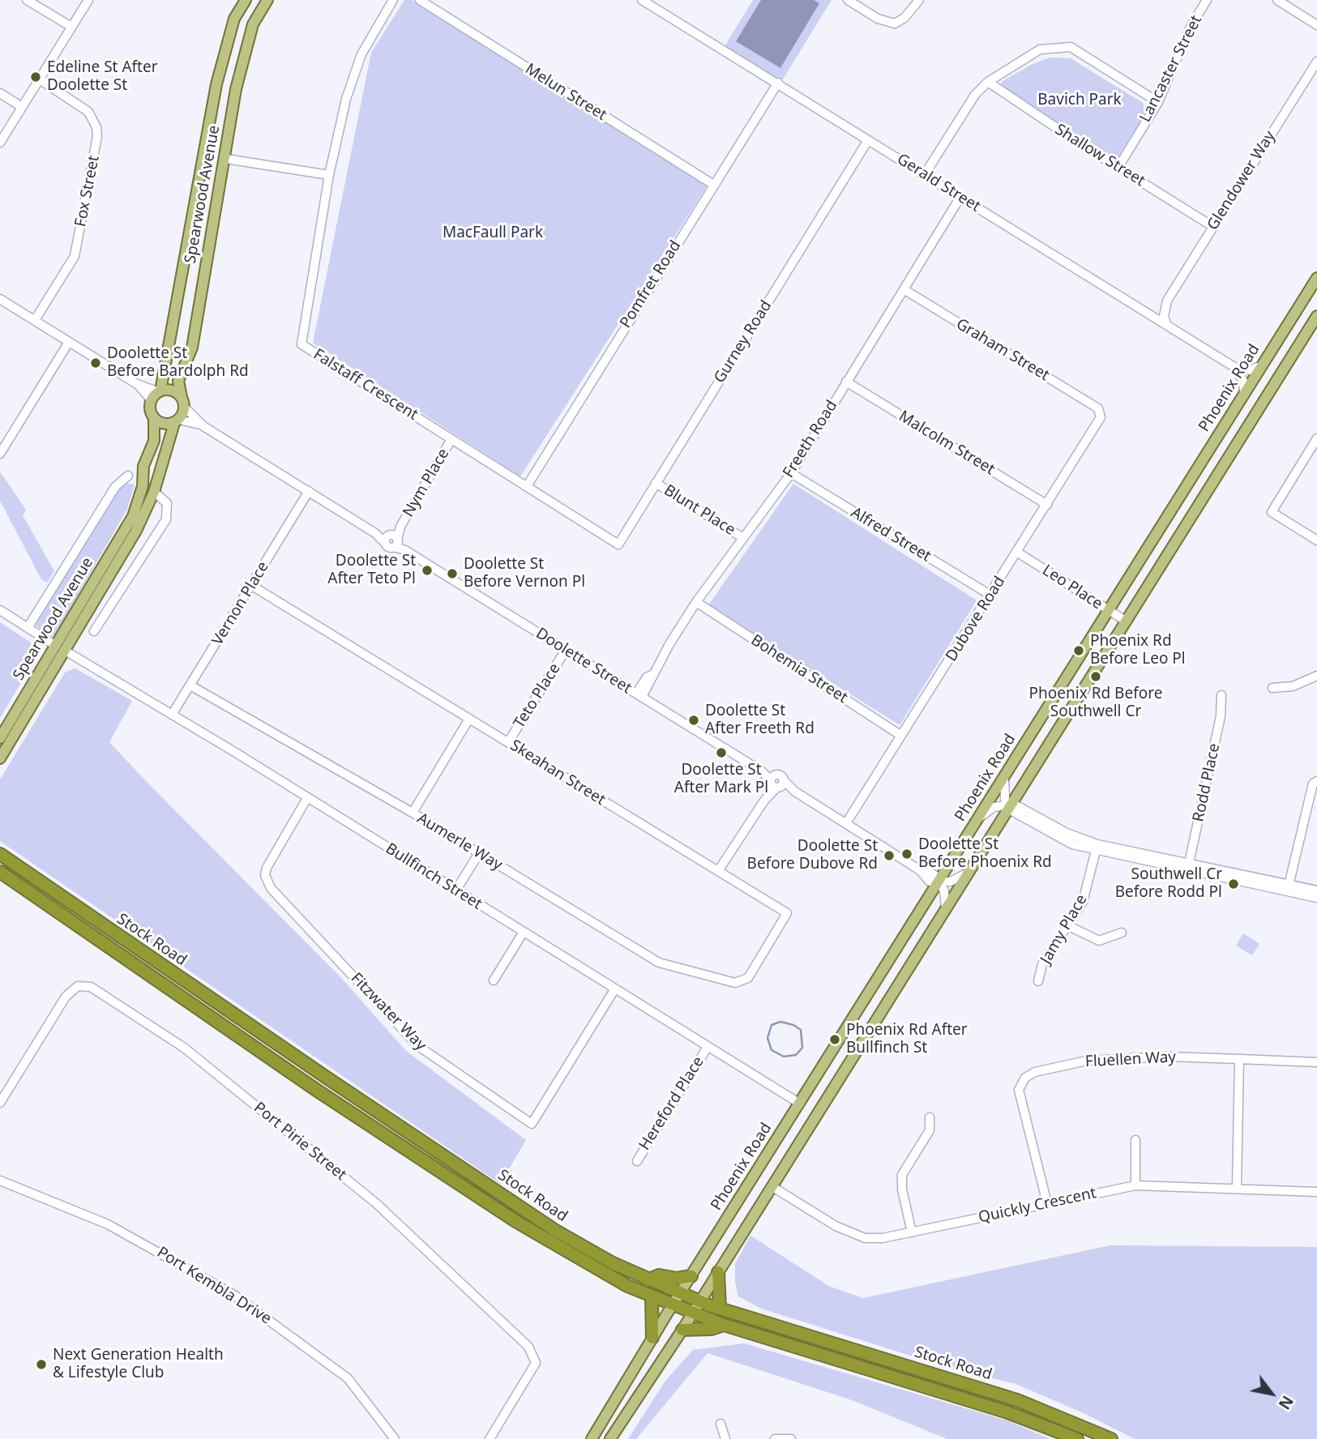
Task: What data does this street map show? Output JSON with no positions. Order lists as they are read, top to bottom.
{
  "streets": {
    "highway": ["Stock Road"],
    "main road": ["Spearwood Avenue", "Phoenix Road"],
    "street": [
      "Lancaster Street",
      "Melun Street",
      "Shallow Street",
      "Glendower Way",
      "Gerald Street",
      "Fox Street",
      "Pomfret Road",
      "Gurney Road",
      "Graham Street",
      "Falstaff Crescent",
      "Freeth Road",
      "Malcolm Street",
      "Nym Place",
      "Blunt Place",
      "Alfred Street",
      "Leo Place",
      "Vernon Place",
      "Dubove Road",
      "Doolette Street",
      "Bohemia Street",
      "Teto Place",
      "Skeahan Street",
      "Rodd Place",
      "Aumerle Way",
      "Bullfinch Street",
      "Jamy Place",
      "Fitzwater Way",
      "Fluellen Way",
      "Hereford Place",
      "Port Pirie Street",
      "Quickly Crescent",
      "Port Kembla Drive"
    ]
  },
  "crossings": [
    ["Lancaster Street", "Shallow Street"],
    ["Melun Street", "Pomfret Road"],
    ["Shallow Street", "Glendower Way"],
    ["Gerald Street", "Pomfret Road"],
    ["Gerald Street", "Gurney Road"],
    ["Gerald Street", "Freeth Road"],
    ["Spearwood Avenue", "Doolette Street"],
    ["Spearwood Avenue", "Bullfinch Street"],
    ["Pomfret Road", "Falstaff Crescent"],
    ["Gurney Road", "Falstaff Crescent"],
    ["Gurney Road", "Blunt Place"],
    ["Graham Street", "Freeth Road"],
    ["Graham Street", "Dubove Road"],
    ["Falstaff Crescent", "Nym Place"],
    ["Phoenix Road", "Leo Place"],
    ["Phoenix Road", "Doolette Street"],
    ["Phoenix Road", "Bullfinch Street"],
    ["Phoenix Road", "Stock Road"],
    ["Freeth Road", "Malcolm Street"],
    ["Freeth Road", "Blunt Place"],
    ["Freeth Road", "Alfred Street"],
    ["Freeth Road", "Doolette Street"],
    ["Freeth Road", "Bohemia Street"],
    ["Malcolm Street", "Dubove Road"],
    ["Nym Place", "Doolette Street"],
    ["Alfred Street", "Dubove Road"],
    ["Leo Place", "Dubove Road"],
    ["Vernon Place", "Doolette Street"],
    ["Vernon Place", "Skeahan Street"],
    ["Vernon Place", "Aumerle Way"],
    ["Vernon Place", "Bullfinch Street"],
    ["Dubove Road", "Doolette Street"],
    ["Dubove Road", "Bohemia Street"],
    ["Doolette Street", "Teto Place"],
    ["Teto Place", "Skeahan Street"],
    ["Skeahan Street", "Aumerle Way"],
    ["Bullfinch Street", "Fitzwater Way"],
    ["Bullfinch Street", "Hereford Place"],
    ["Fluellen Way", "Quickly Crescent"]
  ],
  "parks": ["Bavich Park", "MacFaull Park"],
  "places": [
    "Edeline St After Doolette St",
    "Doolette St Before Bardolph Rd",
    "Doolette St After Teto Pl",
    "Doolette St Before Vernon Pl",
    "Phoenix Rd Before Leo Pl",
    "Phoenix Rd Before Southwell Cr",
    "Doolette St After Freeth Rd",
    "Doolette St After Mark Pl",
    "Doolette St Before Phoenix Rd",
    "Doolette St Before Dubove Rd",
    "Southwell Cr Before Rodd Pl",
    "Phoenix Rd After Bullfinch St",
    "Next Generation Health & Lifestyle Club"
  ],
  "north": "bottom right"
}
